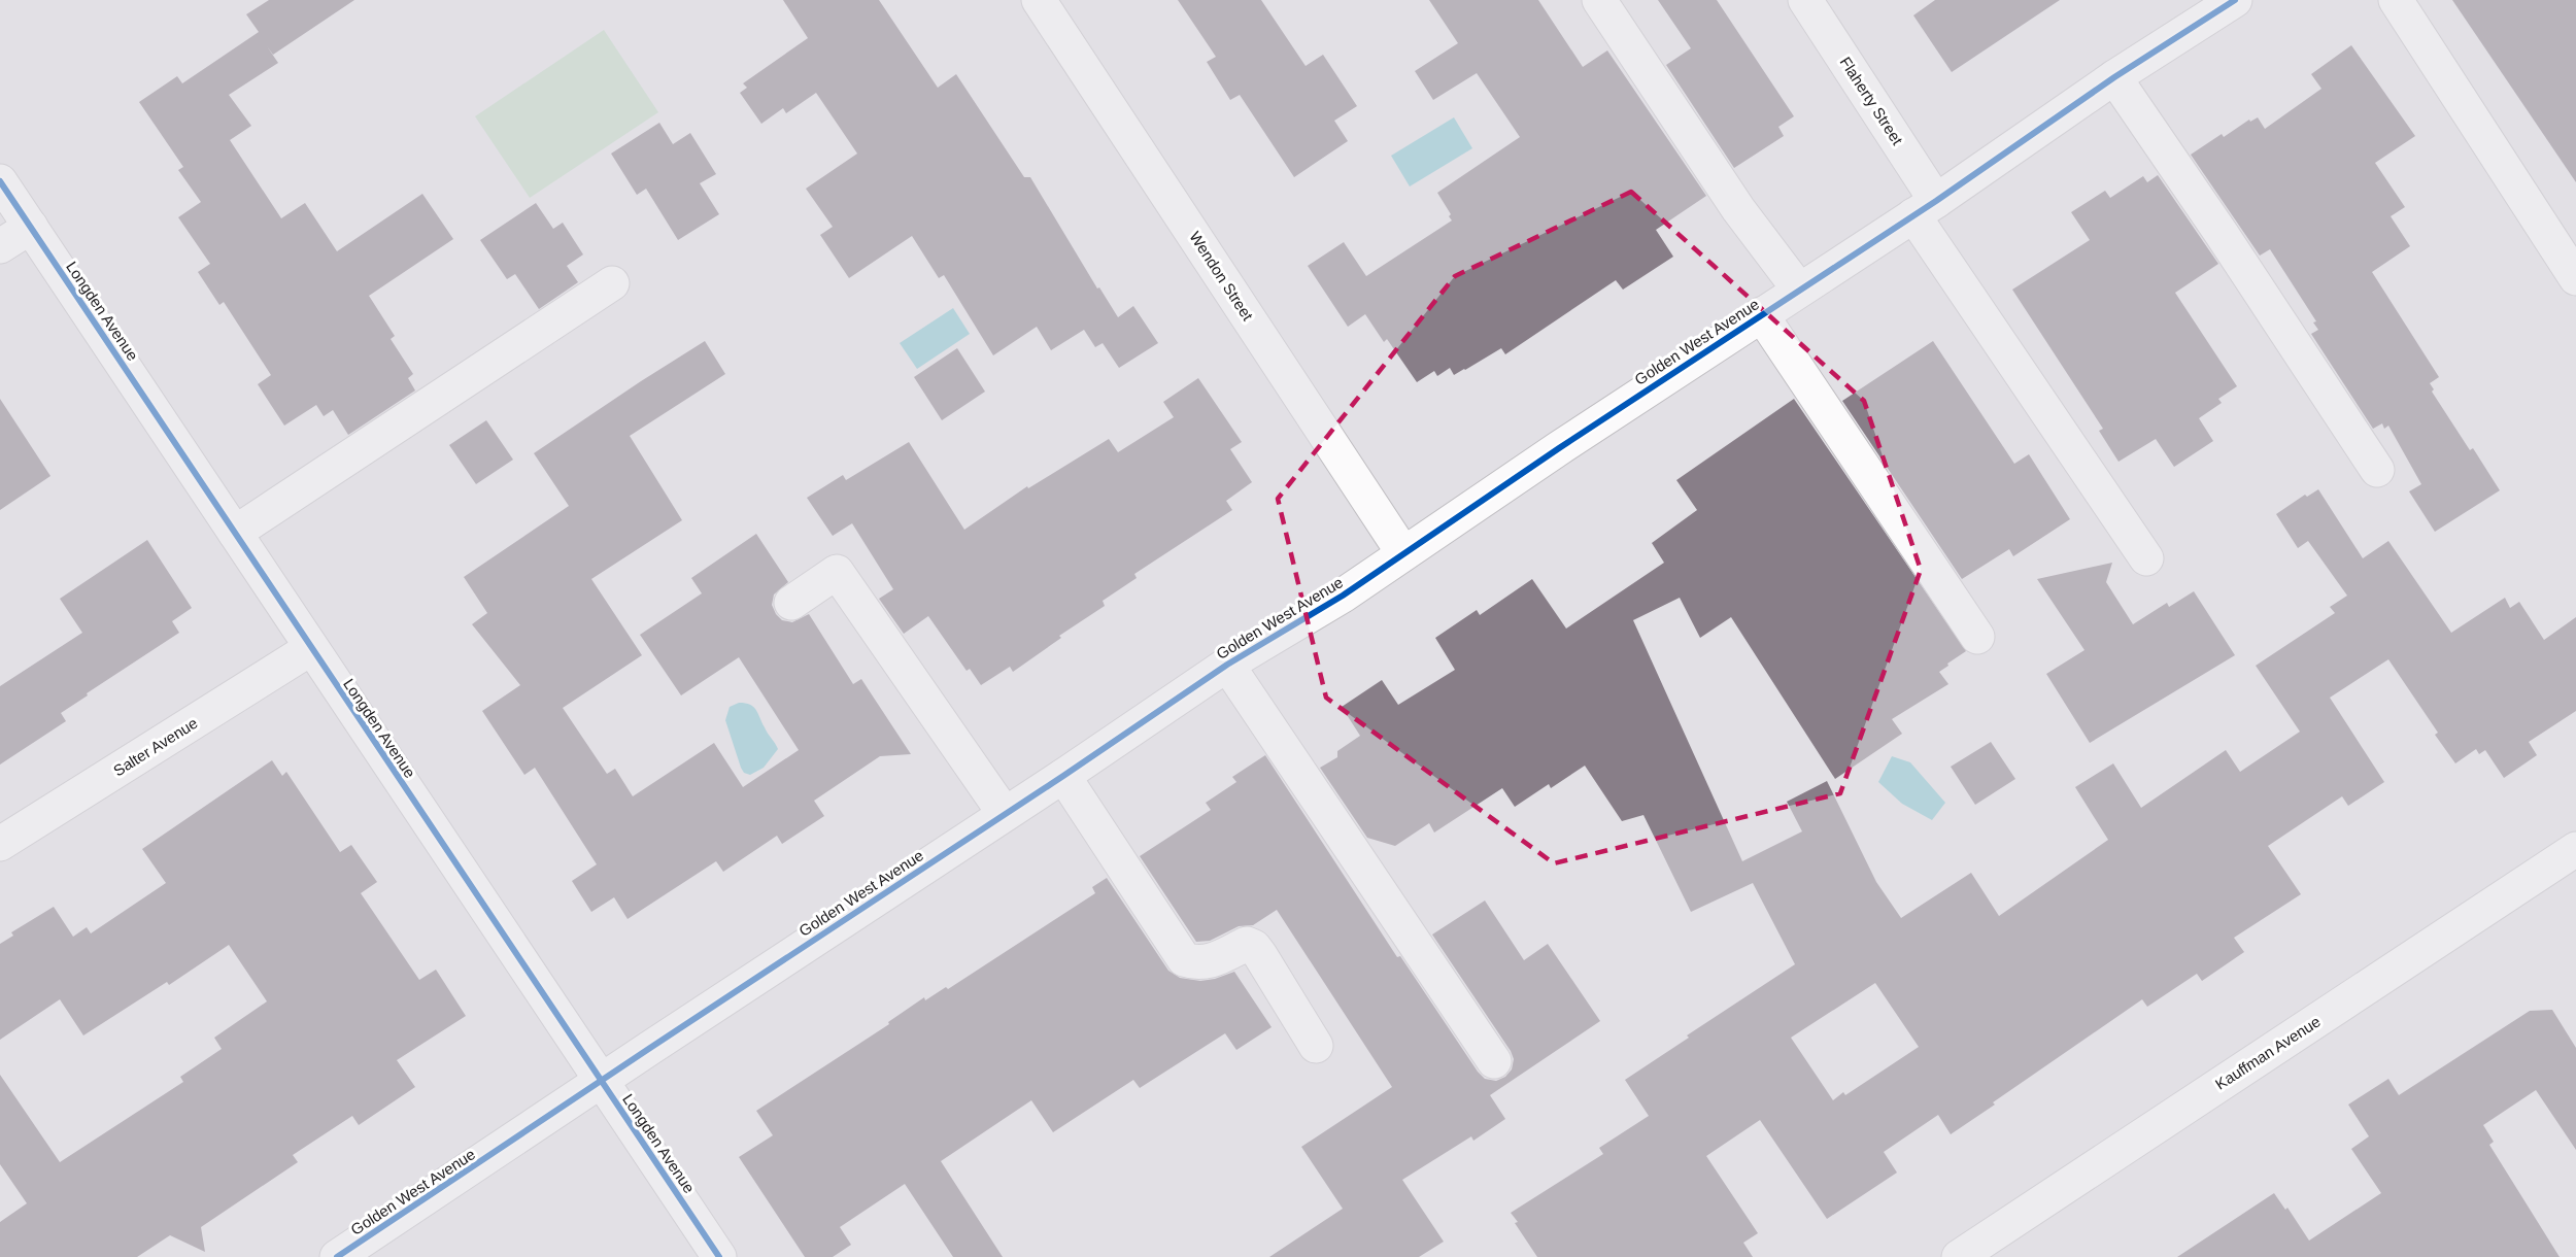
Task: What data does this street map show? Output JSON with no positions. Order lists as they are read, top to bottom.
{
  "streets": {
    "street": [
      "Flaherty Street",
      "Wendon Street",
      "Longden Avenue",
      "Golden West Avenue",
      "Salter Avenue",
      "Kauffman Avenue"
    ]
  },
  "crossings": [
    ["Flaherty Street", "Golden West Avenue"],
    ["Wendon Street", "Golden West Avenue"],
    ["Longden Avenue", "Golden West Avenue"],
    ["Longden Avenue", "Salter Avenue"]
  ]
}
